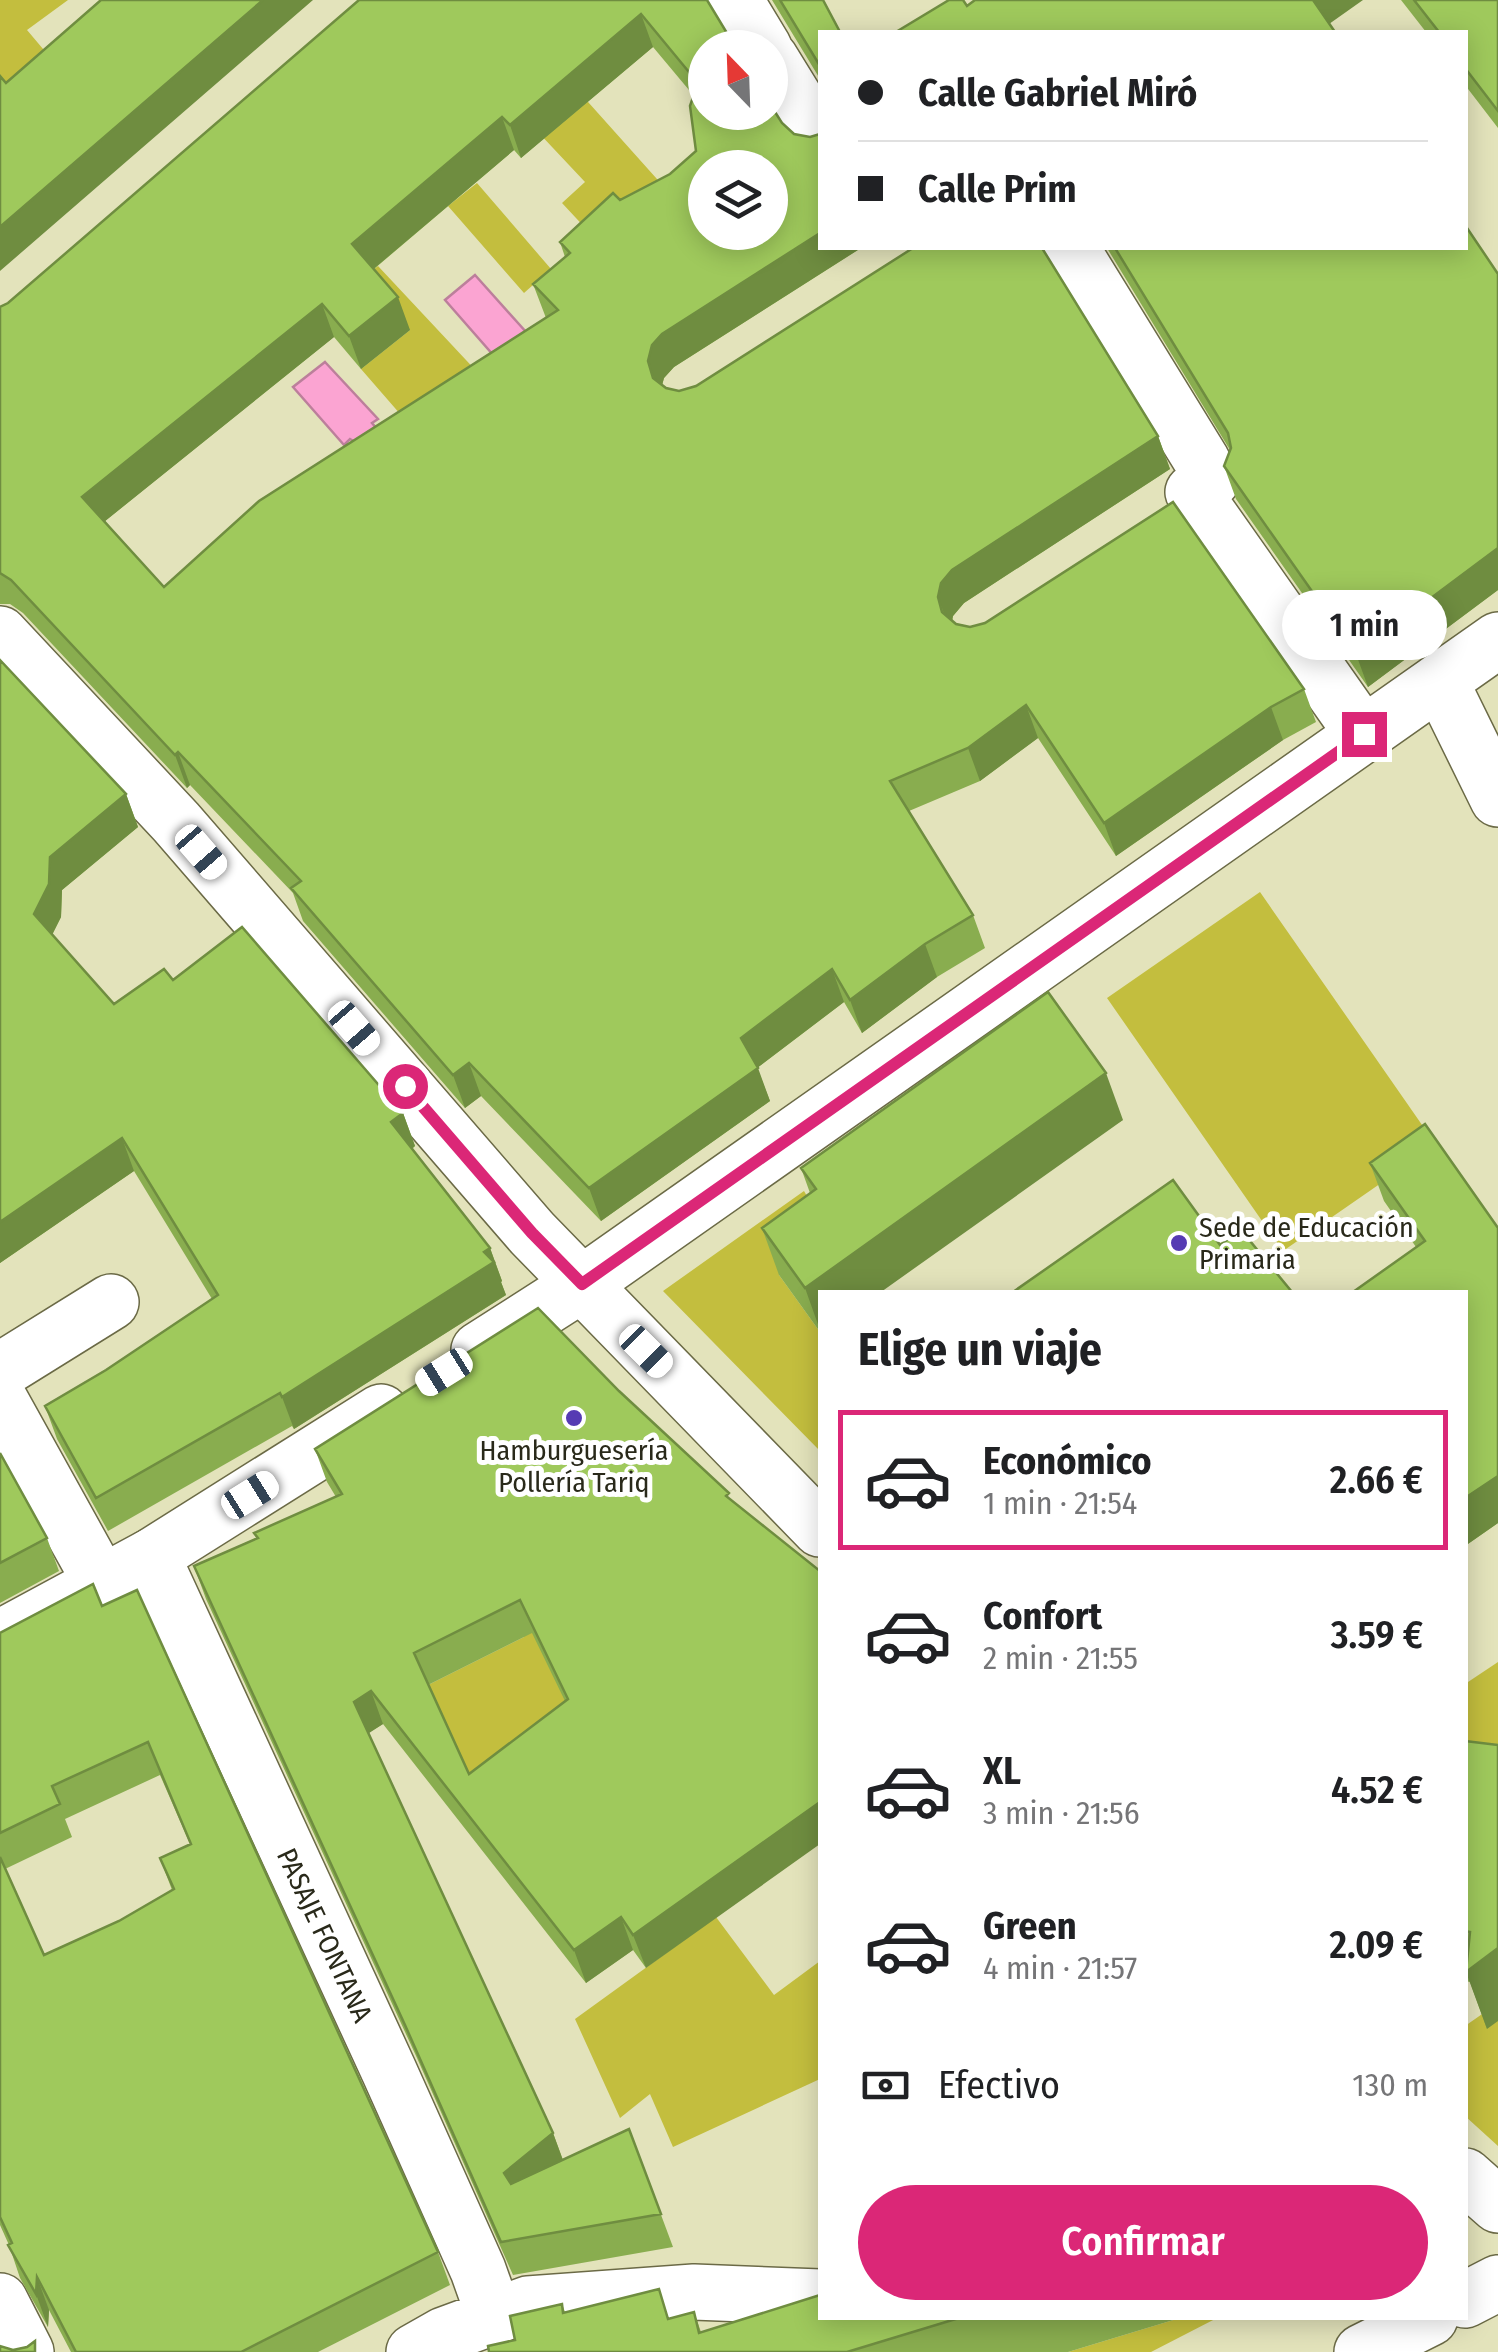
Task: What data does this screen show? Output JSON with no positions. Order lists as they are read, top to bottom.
{
  "streets": {
    "street": ["PASAJE FONTANA"]
  },
  "places": ["Sede de Educación Primaria", "Hamburguesería Pollería Tariq"],
  "north": "top left",
  "page": {
    "banner": ["Calle Gabriel Miró", "Calle Prim"],
    "bubble": "1 min",
    "heading": "Elige un viaje",
    "list": [
      {
        "name": "Económico",
        "note": "1 min · 21:54",
        "value": "2.66 €"
      },
      {
        "name": "Confort",
        "note": "2 min · 21:55",
        "value": "3.59 €"
      },
      {
        "name": "XL",
        "note": "3 min · 21:56",
        "value": "4.52 €"
      },
      {
        "name": "Green",
        "note": "4 min · 21:57",
        "value": "2.09 €"
      }
    ],
    "pay": ["Efectivo", "130 m"],
    "buttons": "Confirmar"
  }
}
